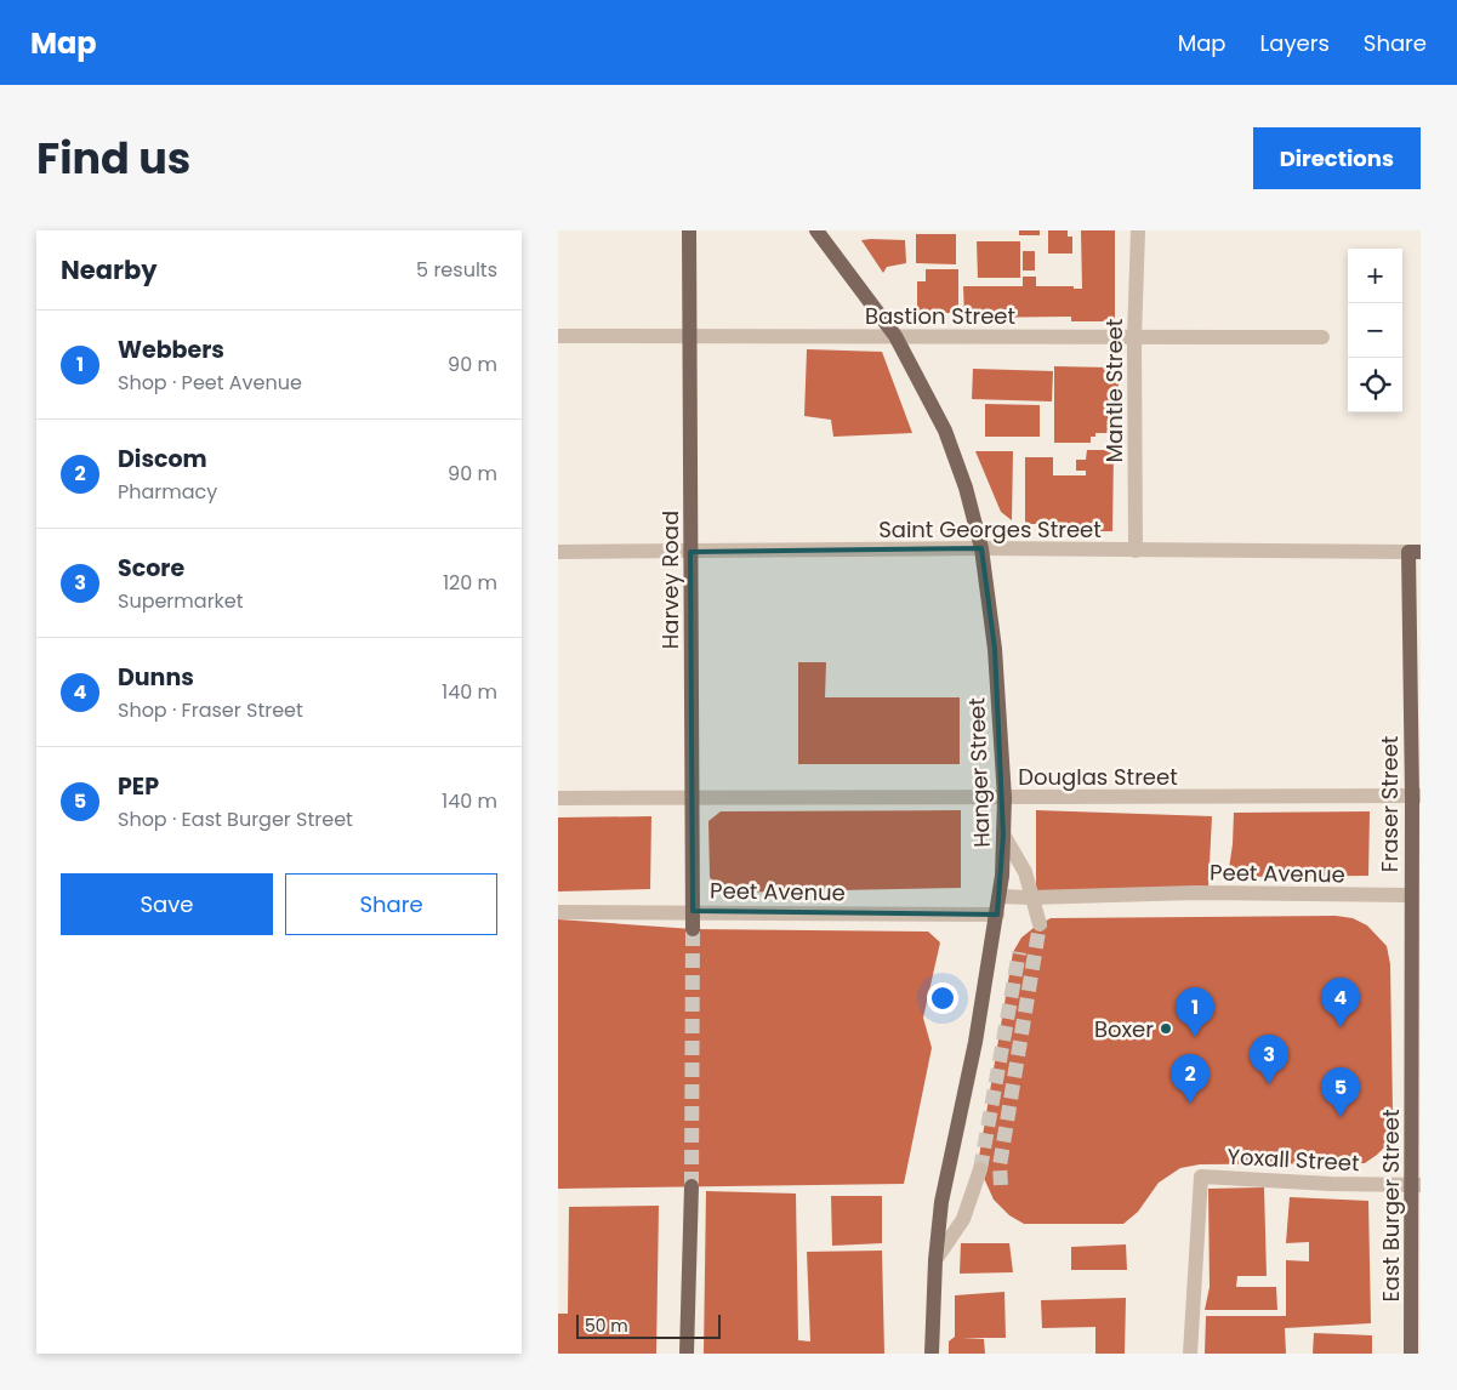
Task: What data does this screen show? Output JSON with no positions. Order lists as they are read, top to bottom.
{
  "streets": {
    "main road": [
      "Harvey Road",
      "Hanger Street",
      "Fraser Street",
      "East Burger Street"
    ],
    "street": [
      "Bastion Street",
      "Mantle Street",
      "Saint Georges Street",
      "Douglas Street",
      "Peet Avenue",
      "Yoxall Street"
    ]
  },
  "crossings": [
    ["Bastion Street", "Mantle Street"],
    ["Bastion Street", "Harvey Road"],
    ["Bastion Street", "Hanger Street"],
    ["Mantle Street", "Saint Georges Street"],
    ["Saint Georges Street", "Harvey Road"],
    ["Saint Georges Street", "Hanger Street"],
    ["Saint Georges Street", "Fraser Street"],
    ["Harvey Road", "Douglas Street"],
    ["Harvey Road", "Peet Avenue"],
    ["Hanger Street", "Douglas Street"],
    ["Hanger Street", "Peet Avenue"],
    ["Douglas Street", "Fraser Street"],
    ["Fraser Street", "Peet Avenue"],
    ["Fraser Street", "East Burger Street"],
    ["Yoxall Street", "East Burger Street"]
  ],
  "places": ["Boxer"],
  "scale_bar": "50 m",
  "page": {
    "header": "Map",
    "nav": ["Map", "Layers", "Share"],
    "title": "Find us",
    "buttons": [
      "Directions",
      ["Save", "Share"]
    ],
    "heading": ["Nearby", "5 results"],
    "map_buttons": ["+", "−"],
    "list": [
      {
        "mark": "1",
        "name": "Webbers",
        "note": "Shop · Peet Avenue",
        "value": "90 m"
      },
      {
        "mark": "2",
        "name": "Discom",
        "note": "Pharmacy",
        "value": "90 m"
      },
      {
        "mark": "3",
        "name": "Score",
        "note": "Supermarket",
        "value": "120 m"
      },
      {
        "mark": "4",
        "name": "Dunns",
        "note": "Shop · Fraser Street",
        "value": "140 m"
      },
      {
        "mark": "5",
        "name": "PEP",
        "note": "Shop · East Burger Street",
        "value": "140 m"
      }
    ],
    "pins": [
      "4",
      "1",
      "3",
      "2",
      "5"
    ],
    "scale": "50 m"
  }
}
